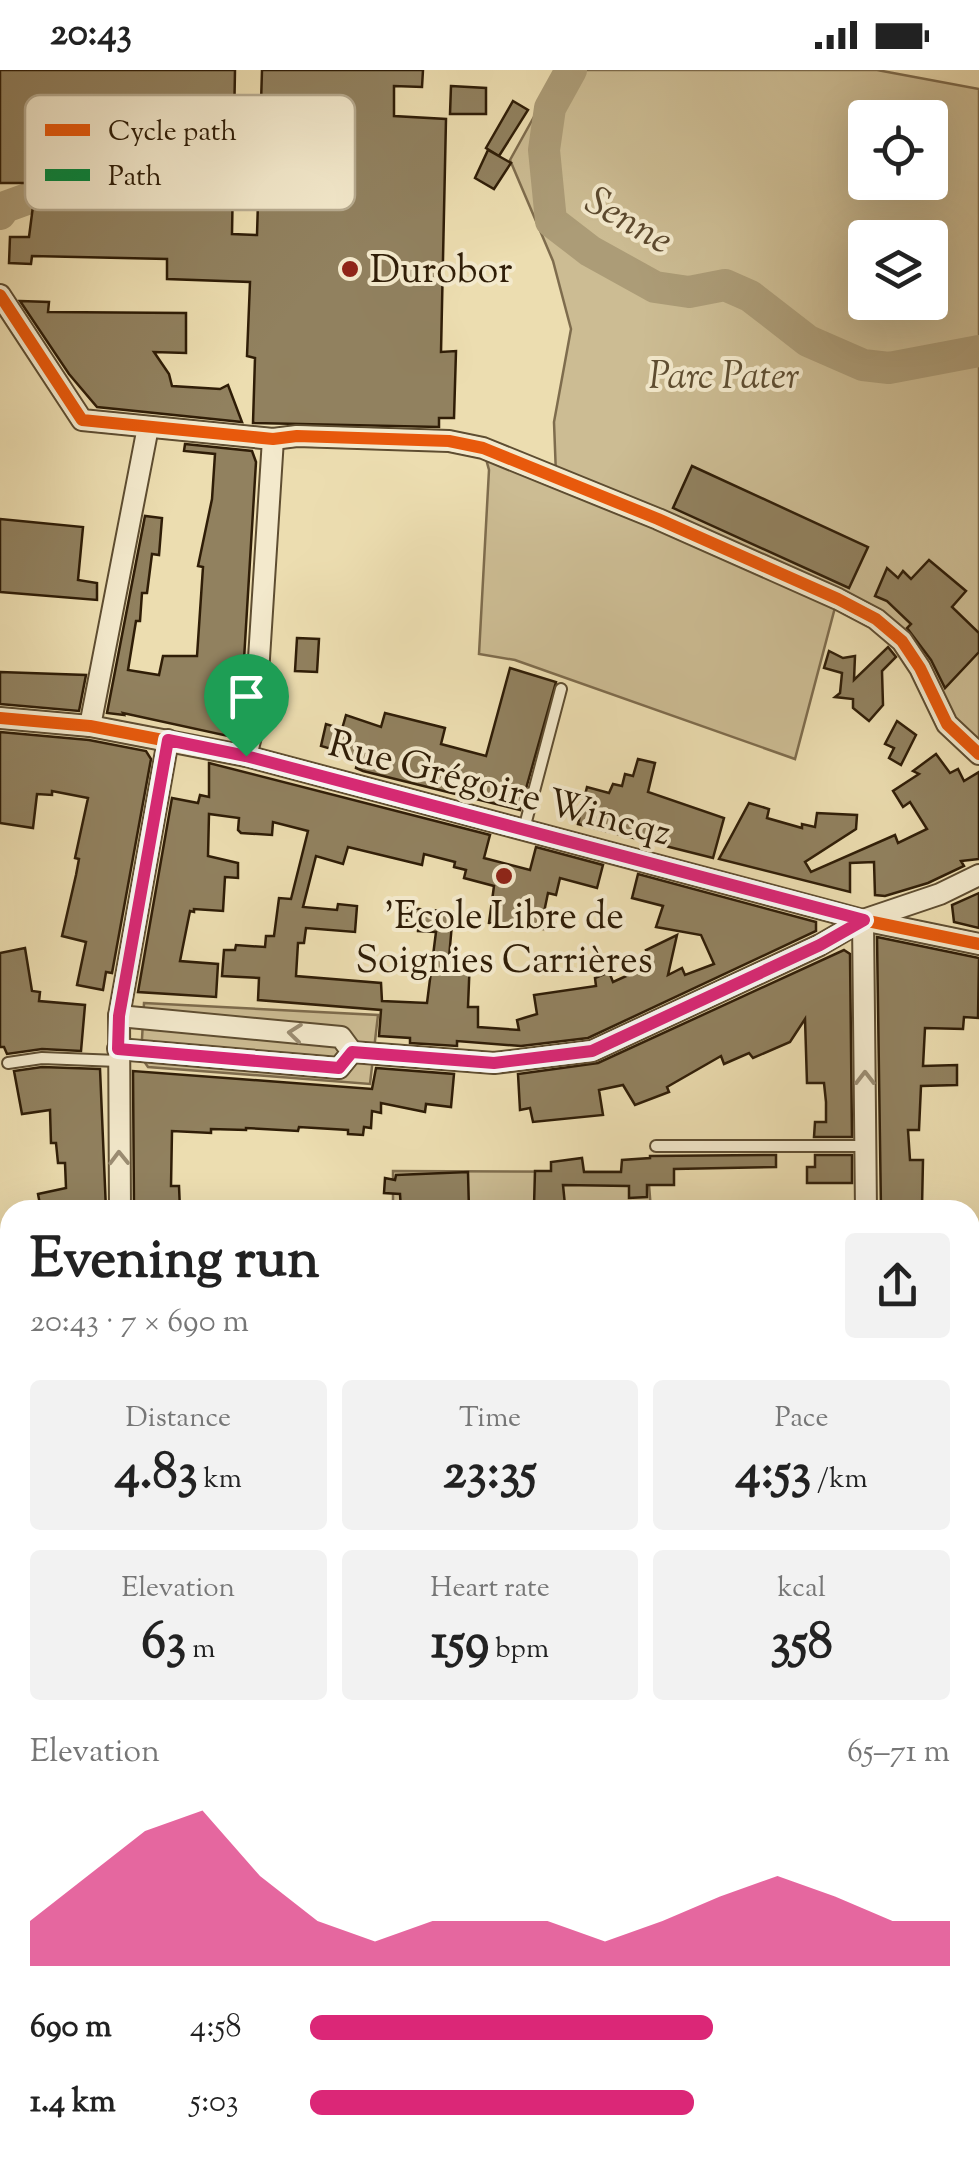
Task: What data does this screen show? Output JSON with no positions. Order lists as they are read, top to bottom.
{
  "streets": {
    "street": ["Rue Grégoire Wincqz"]
  },
  "water": ["Senne"],
  "parks": ["Parc Pater"],
  "places": ["Durobor", "'Ecole Libre de Soignies Carrières"],
  "legend": ["Cycle path", "Path"],
  "page": {
    "status": "20:43",
    "heading": ["Evening run", "20:43 · 7 × 690 m"],
    "stats": [
      ["Distance", "4.83 km"],
      ["Time", "23:35"],
      ["Pace", "4:53 /km"],
      ["Elevation", "63 m"],
      ["Heart rate", "159 bpm"],
      ["kcal", "358"]
    ],
    "chart": ["Elevation", "65–71 m"],
    "list": [
      {
        "name": "690 m",
        "note": "4:58"
      },
      {
        "name": "1.4 km",
        "note": "5:03"
      }
    ]
  }
}
